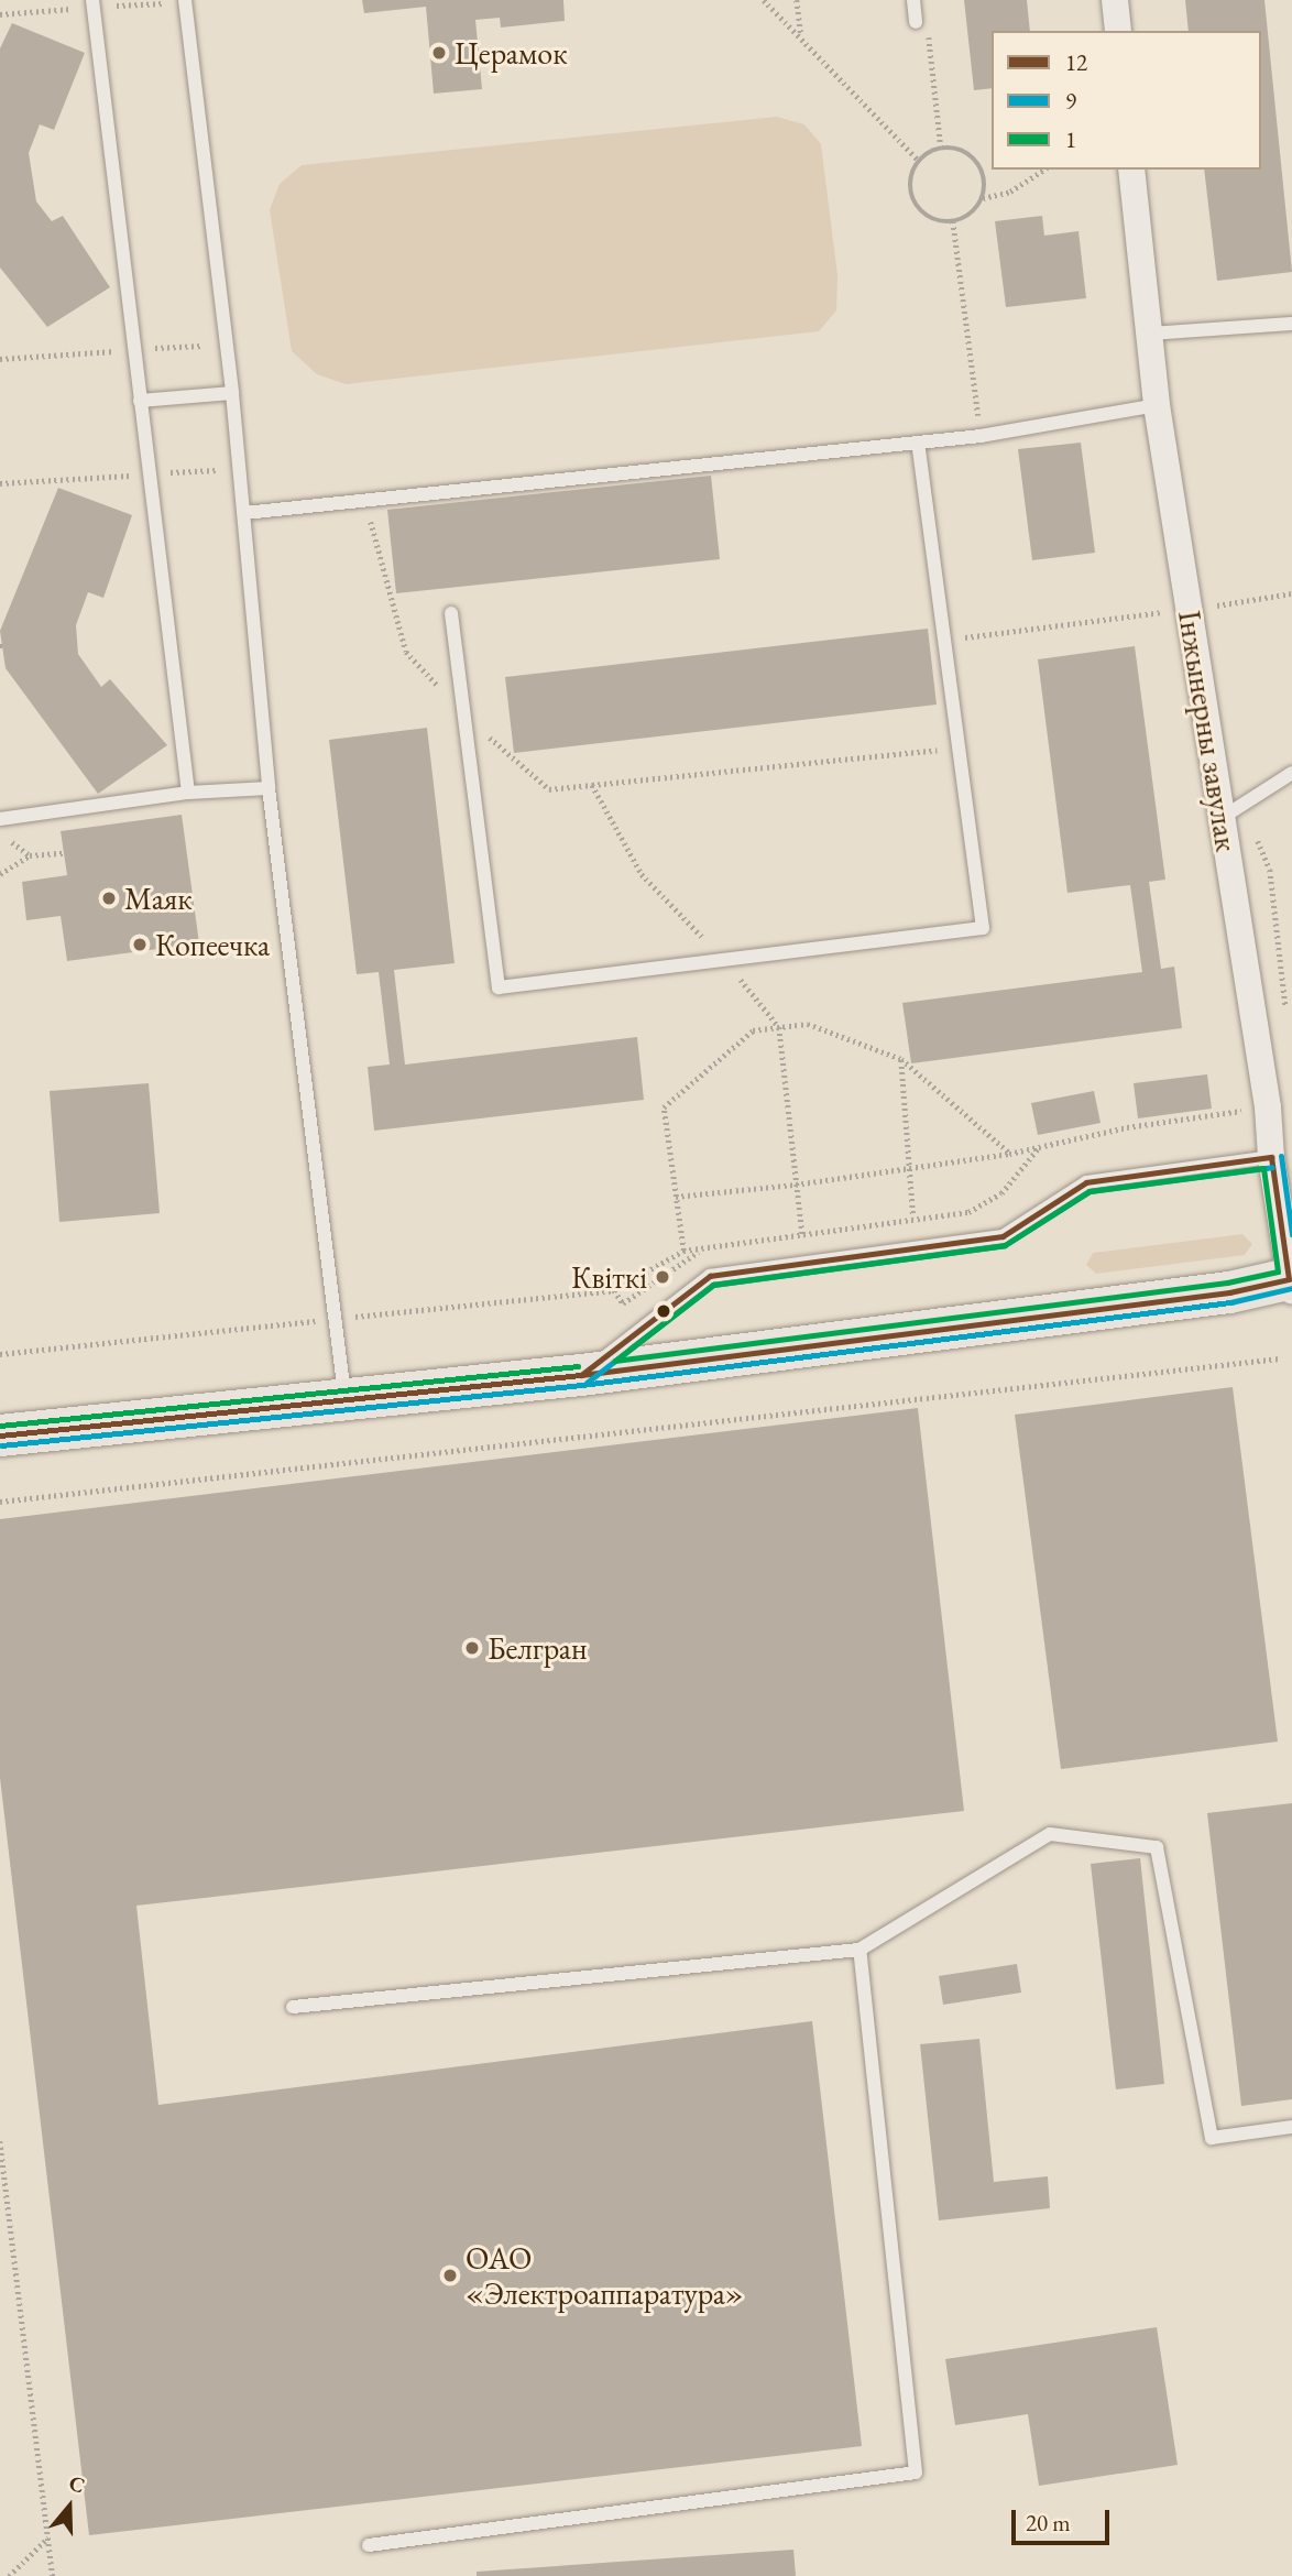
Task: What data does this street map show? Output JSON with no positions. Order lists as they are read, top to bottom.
{
  "streets": {
    "street": ["Інжынерны завулак"]
  },
  "places": [
    "Церамок",
    "Маяк",
    "Копеечка",
    "Квіткі",
    "Белгран",
    "ОАО «Электроаппаратура»"
  ],
  "lines": ["transit line 9", "transit line 12", "transit line 1"],
  "legend": ["12", "9", "1"],
  "scale_bar": "20 m",
  "north": "top"
}
